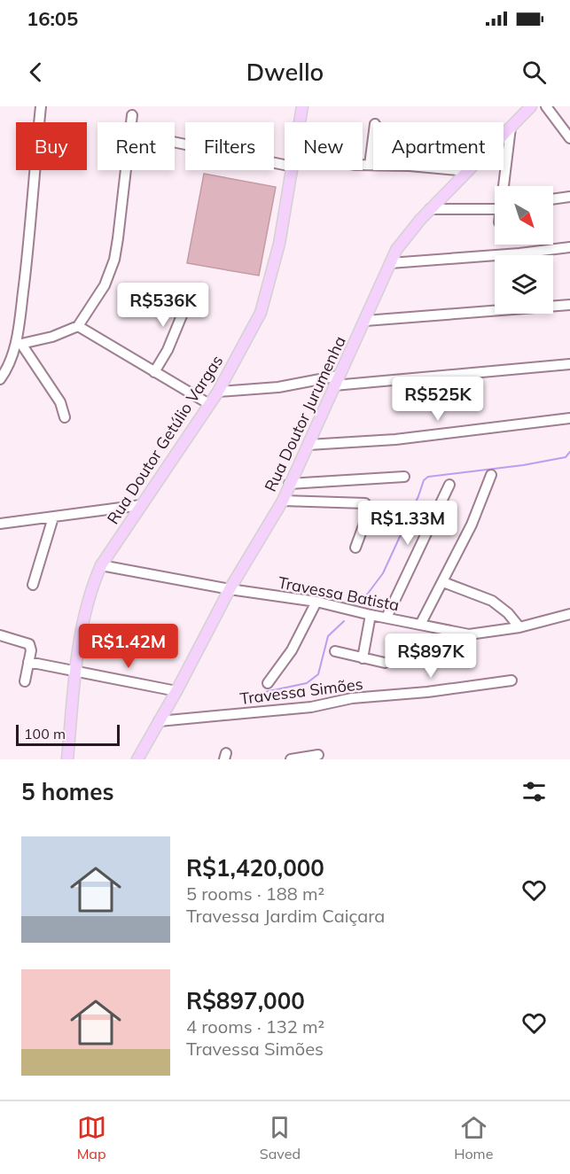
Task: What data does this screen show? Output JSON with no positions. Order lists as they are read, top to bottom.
{
  "streets": {
    "main road": ["Rua Doutor Jurumenha", "Rua Doutor Getúlio Vargas"],
    "street": ["Travessa Batista", "Travessa Simões"]
  },
  "crossings": [
    ["Rua Doutor Jurumenha", "Travessa Batista"],
    ["Rua Doutor Jurumenha", "Travessa Simões"],
    ["Rua Doutor Getúlio Vargas", "Travessa Batista"]
  ],
  "scale_bar": "100 m",
  "north": "bottom right",
  "page": {
    "status": "16:05",
    "header": "Dwello",
    "chip": [
      "Buy",
      "Rent",
      "Filters",
      "New",
      "Apartment"
    ],
    "price": [
      "R$536K",
      "R$525K",
      "R$1.33M",
      "R$1.42M",
      "R$897K"
    ],
    "scale": "100 m",
    "heading": "5 homes",
    "list": [
      {
        "name": "R$1,420,000",
        "note": "5 rooms · 188 m² · Travessa Jardim Caiçara"
      },
      {
        "name": "R$897,000",
        "note": "4 rooms · 132 m² · Travessa Simões"
      }
    ],
    "tabs": ["Map", "Saved", "Home"]
  }
}
